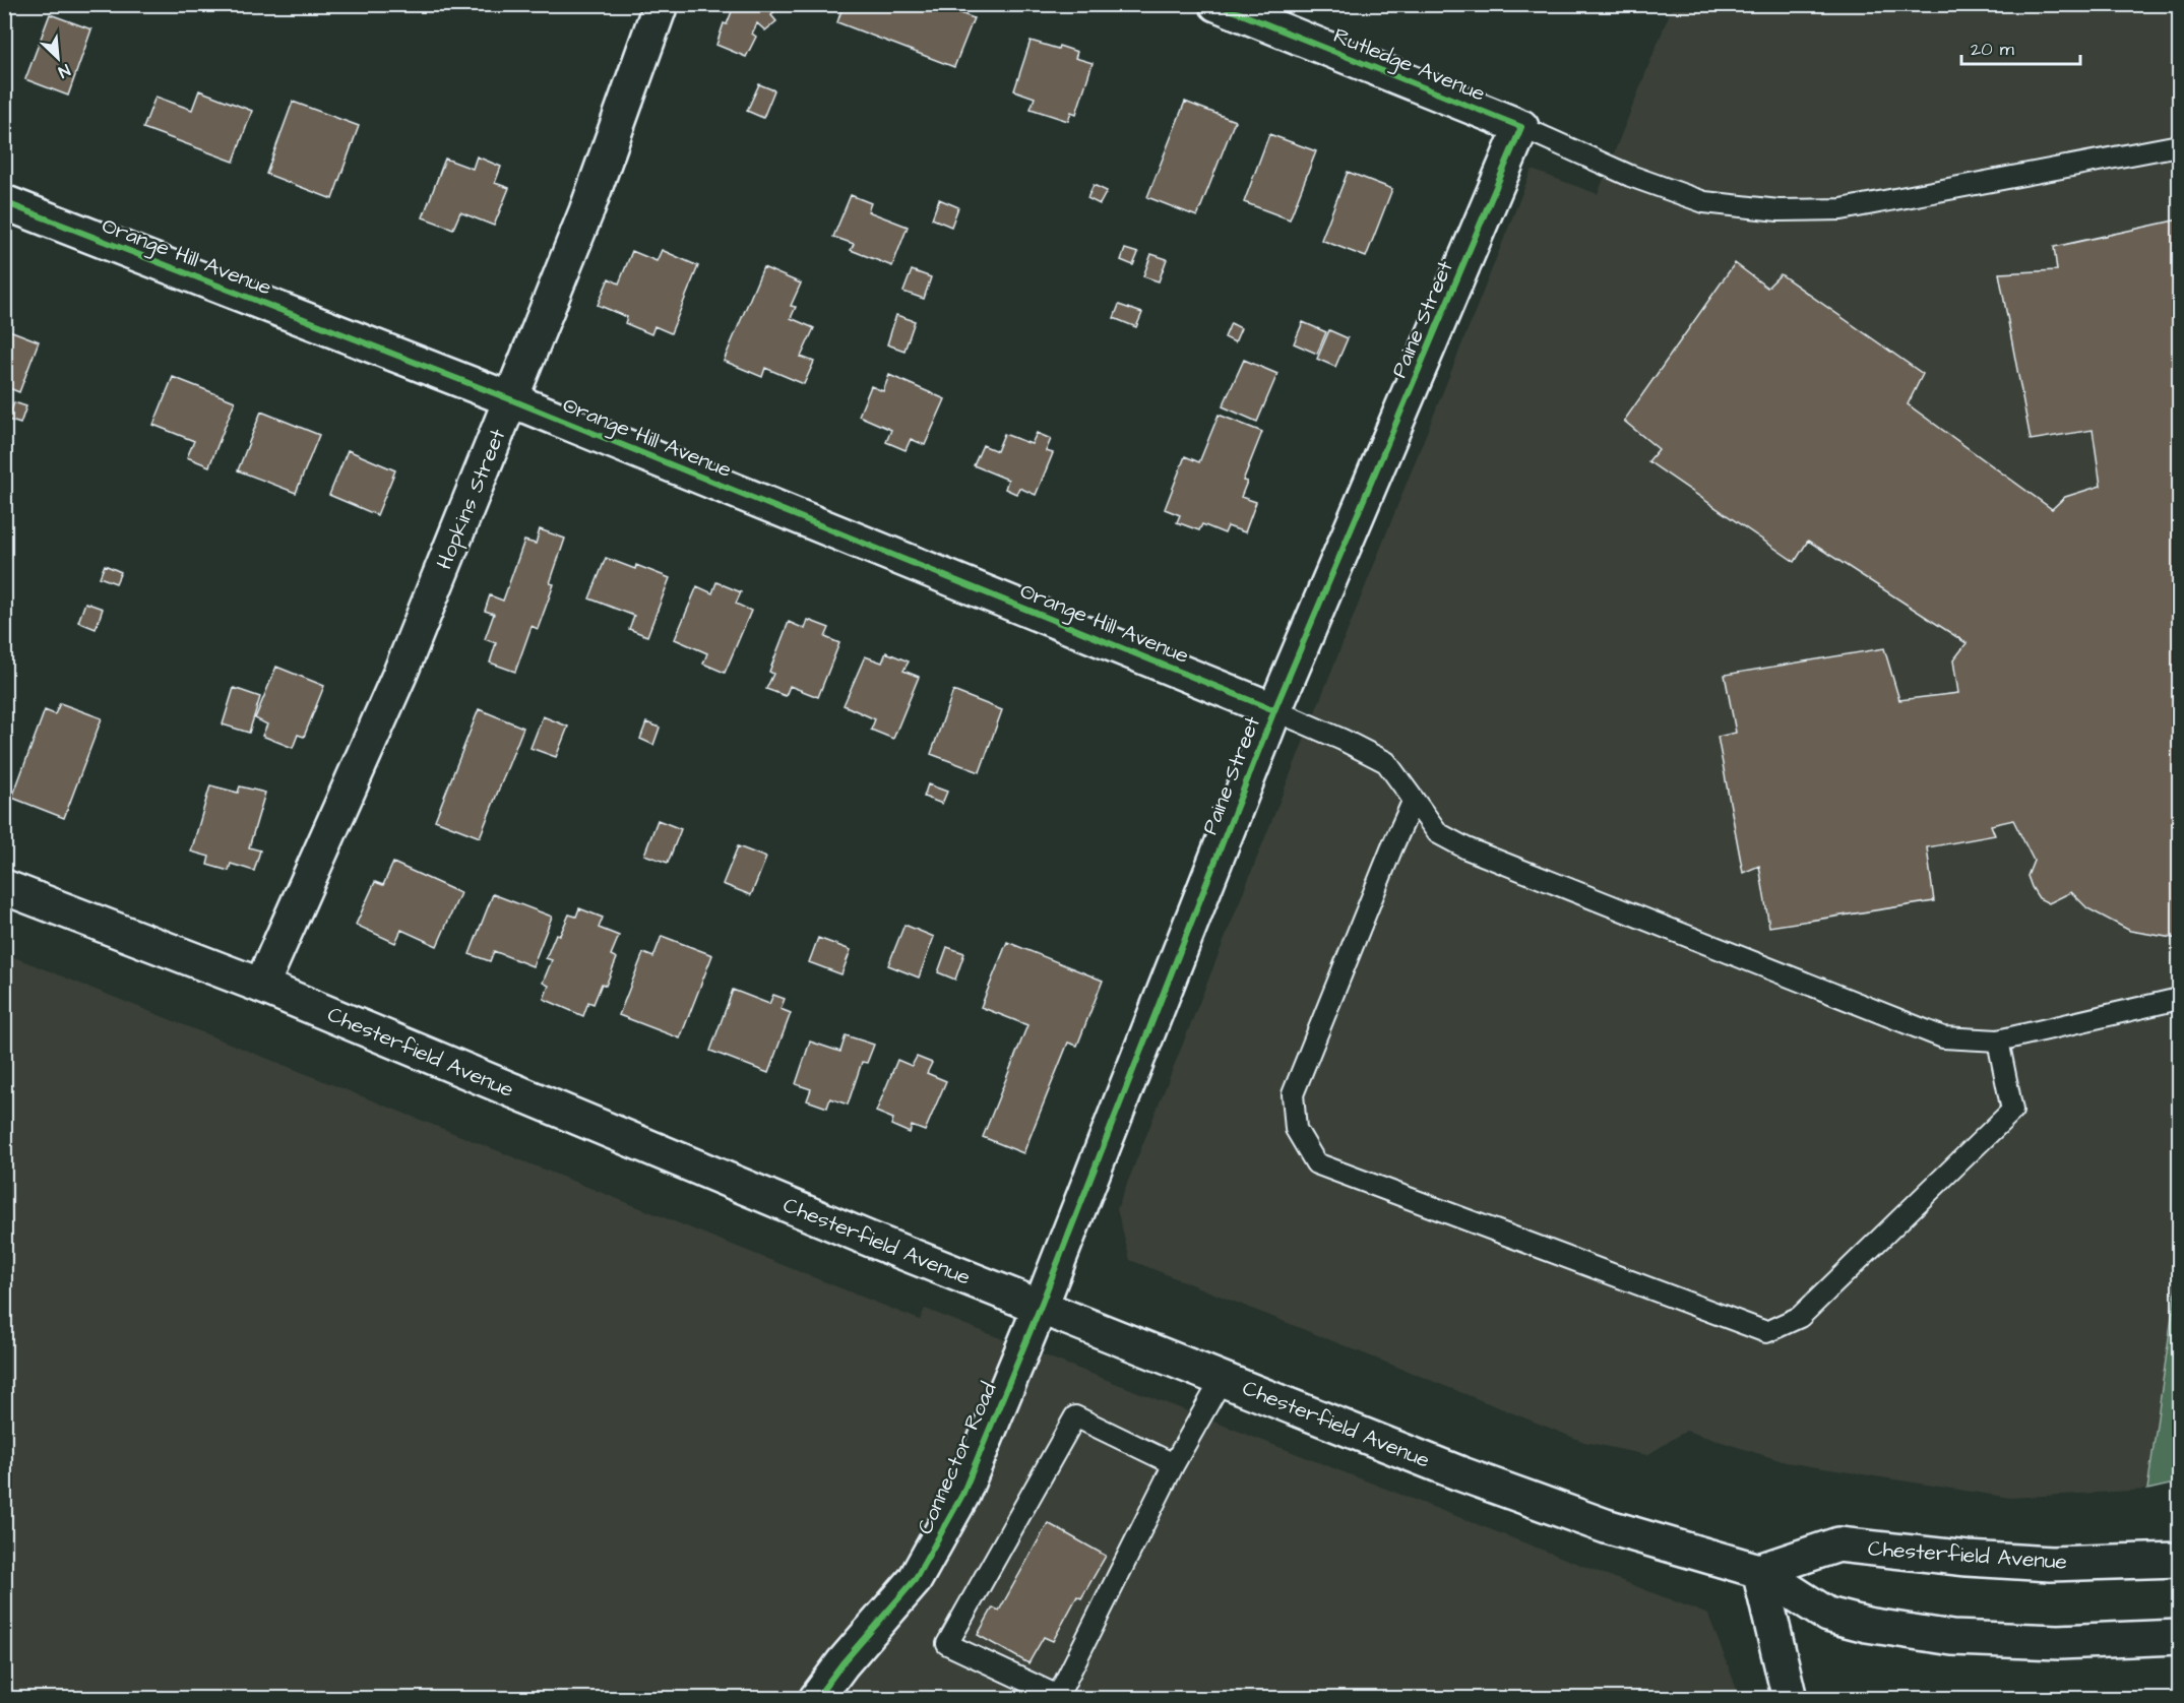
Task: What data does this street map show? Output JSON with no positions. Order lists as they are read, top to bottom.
{
  "streets": {
    "street": [
      "Rutledge Avenue",
      "Orange Hill Avenue",
      "Paine Street",
      "Hopkins Street",
      "Chesterfield Avenue",
      "Connector Road"
    ]
  },
  "crossings": [
    ["Rutledge Avenue", "Paine Street"],
    ["Orange Hill Avenue", "Paine Street"],
    ["Orange Hill Avenue", "Hopkins Street"],
    ["Paine Street", "Chesterfield Avenue"],
    ["Paine Street", "Connector Road"],
    ["Hopkins Street", "Chesterfield Avenue"],
    ["Chesterfield Avenue", "Connector Road"]
  ],
  "scale_bar": "20 m",
  "north": "bottom right"
}
